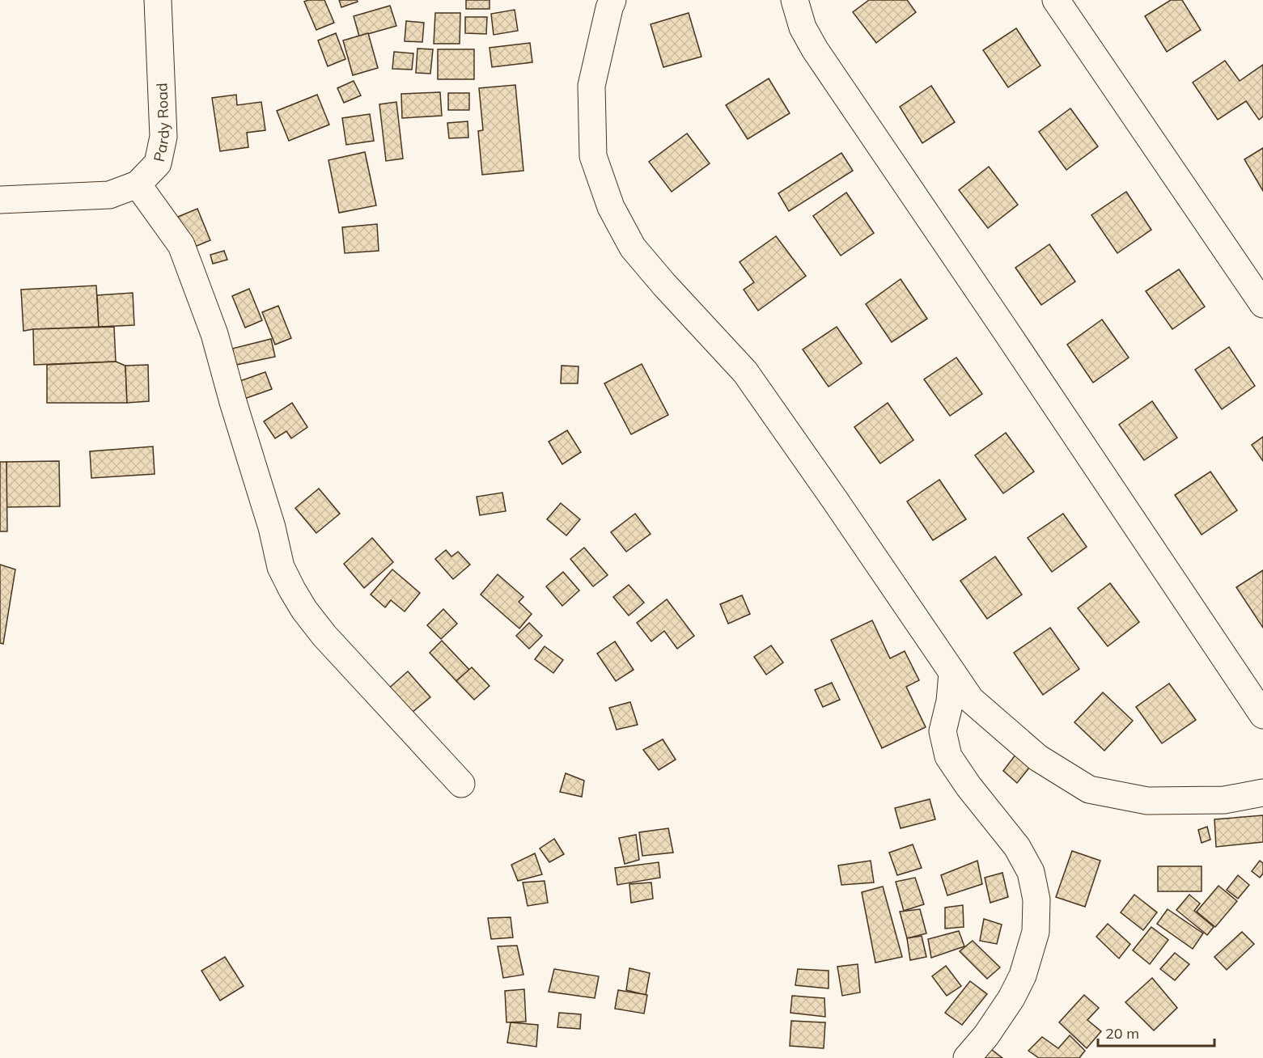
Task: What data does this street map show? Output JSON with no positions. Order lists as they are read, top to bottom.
{
  "streets": {
    "street": ["Pardy Road"]
  },
  "scale_bar": "20 m"
}
